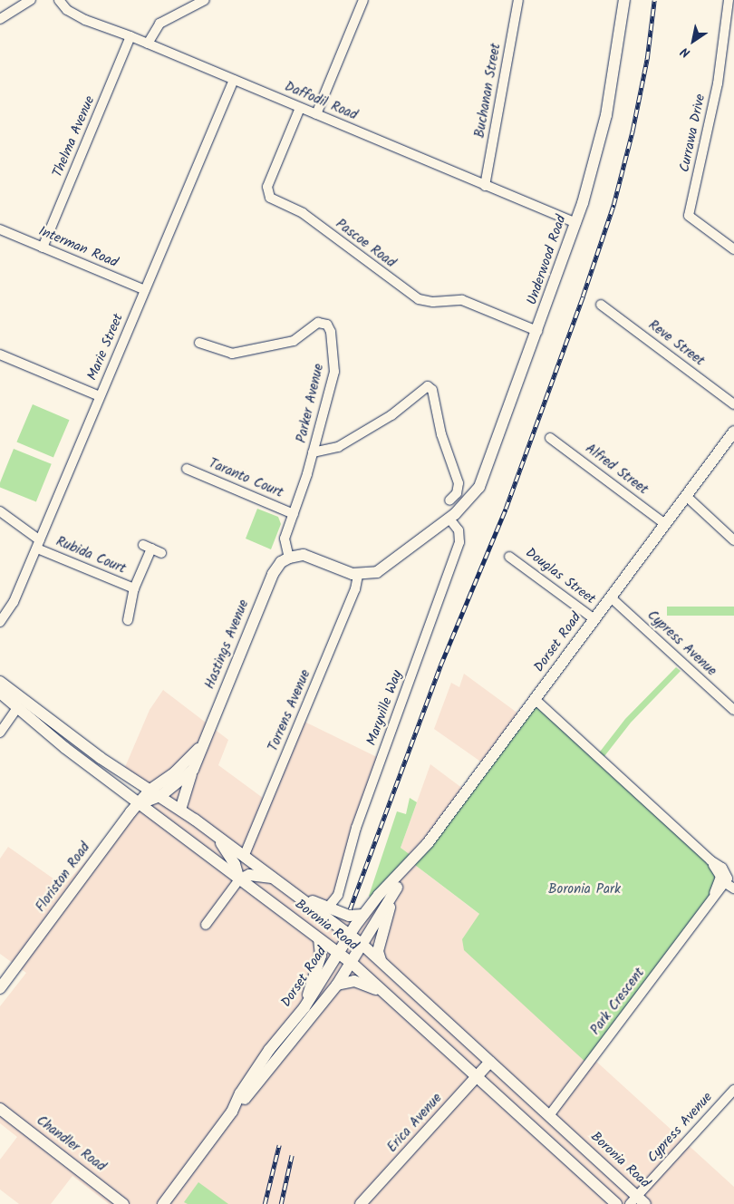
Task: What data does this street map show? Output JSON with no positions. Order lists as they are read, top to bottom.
{
  "streets": {
    "main road": [
      "Underwood Road",
      "Dorset Road",
      "Hastings Avenue",
      "Floriston Road",
      "Boronia Road",
      "Erica Avenue",
      "Chandler Road"
    ],
    "street": [
      "Buchanan Street",
      "Daffodil Road",
      "Currawa Drive",
      "Thelma Avenue",
      "Pascoe Road",
      "Interman Road",
      "Reve Street",
      "Marie Street",
      "Parker Avenue",
      "Alfred Street",
      "Taranto Court",
      "Rubida Court",
      "Douglas Street",
      "Cypress Avenue",
      "Maryville Way",
      "Torrens Avenue",
      "Park Crescent"
    ]
  },
  "crossings": [
    ["Buchanan Street", "Daffodil Road"],
    ["Daffodil Road", "Thelma Avenue"],
    ["Daffodil Road", "Pascoe Road"],
    ["Daffodil Road", "Underwood Road"],
    ["Daffodil Road", "Marie Street"],
    ["Thelma Avenue", "Interman Road"],
    ["Pascoe Road", "Underwood Road"],
    ["Interman Road", "Marie Street"],
    ["Underwood Road", "Maryville Way"],
    ["Marie Street", "Rubida Court"],
    ["Alfred Street", "Dorset Road"],
    ["Douglas Street", "Dorset Road"],
    ["Dorset Road", "Cypress Avenue"],
    ["Dorset Road", "Boronia Road"],
    ["Dorset Road", "Park Crescent"],
    ["Cypress Avenue", "Boronia Road"],
    ["Hastings Avenue", "Floriston Road"],
    ["Hastings Avenue", "Boronia Road"],
    ["Maryville Way", "Boronia Road"],
    ["Torrens Avenue", "Boronia Road"],
    ["Floriston Road", "Boronia Road"],
    ["Boronia Road", "Park Crescent"],
    ["Boronia Road", "Erica Avenue"]
  ],
  "parks": ["Boronia Park"],
  "north": "bottom left"
}
